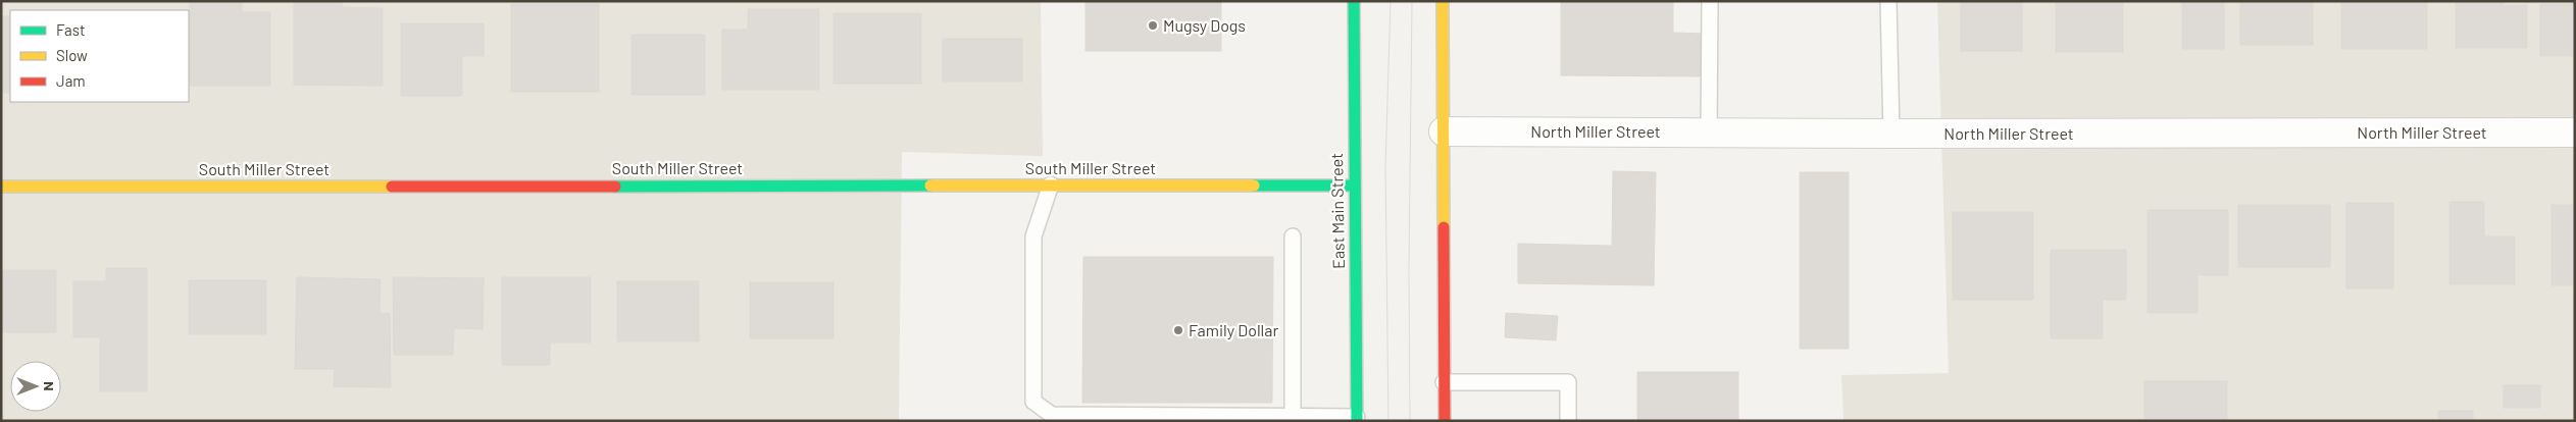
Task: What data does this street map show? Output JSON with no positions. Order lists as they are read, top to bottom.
{
  "streets": {
    "street": ["North Miller Street", "South Miller Street", "East Main Street"]
  },
  "crossings": [
    ["South Miller Street", "East Main Street"]
  ],
  "places": ["Mugsy Dogs", "Family Dollar"],
  "legend": ["Fast", "Slow", "Jam"],
  "north": "right"
}
